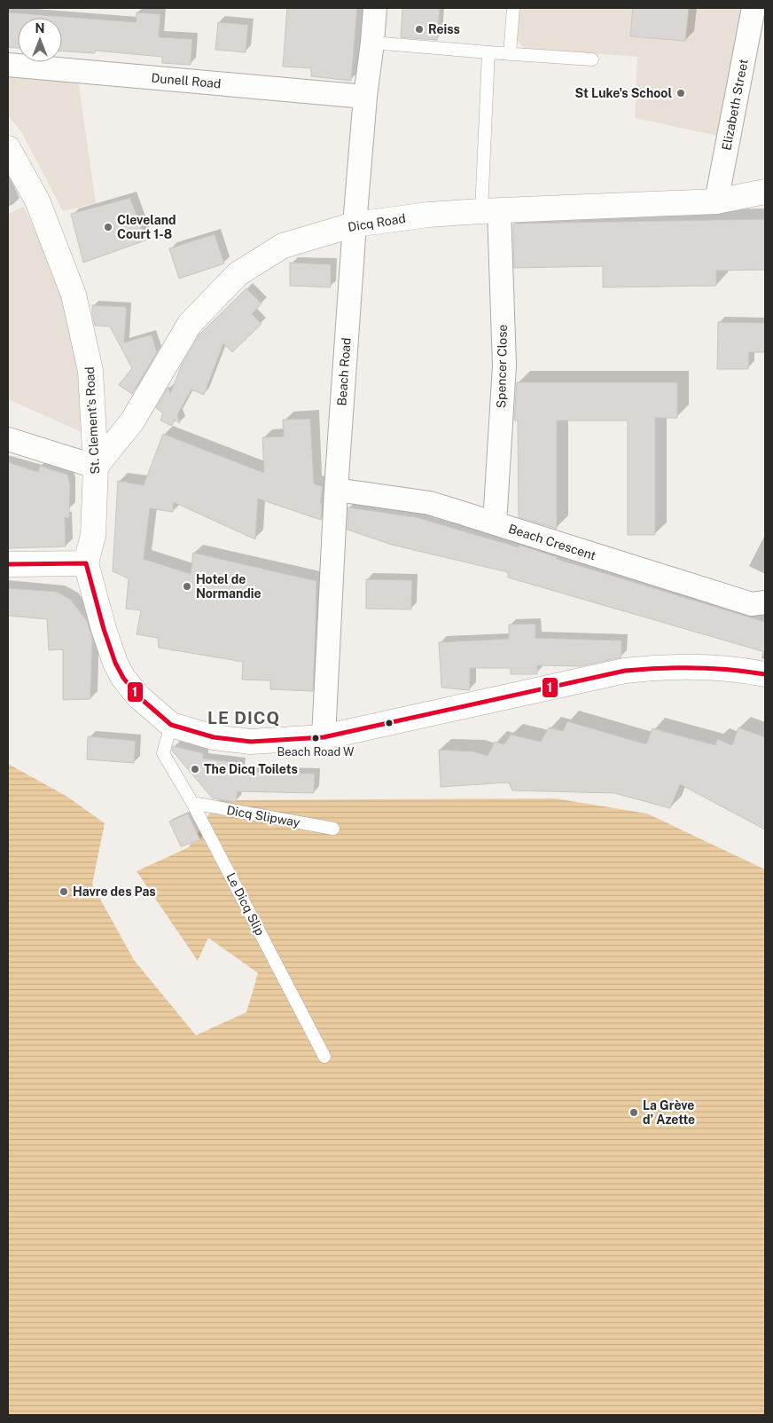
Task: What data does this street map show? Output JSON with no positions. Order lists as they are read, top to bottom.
{
  "streets": {
    "main road": ["Dicq Road", "St. Clement's Road"],
    "street": [
      "Dunell Road",
      "Elizabeth Street",
      "Spencer Close",
      "Beach Road",
      "Beach Crescent"
    ],
    "lane": ["Dicq Slipway", "Le Dicq Slip"]
  },
  "crossings": [
    ["Dunell Road", "Beach Road"],
    ["Elizabeth Street", "Dicq Road"],
    ["Dicq Road", "Spencer Close"],
    ["Dicq Road", "Beach Road"],
    ["Dicq Road", "St. Clement's Road"],
    ["Spencer Close", "Beach Crescent"],
    ["Beach Road", "Beach Crescent"],
    ["St. Clement's Road", "Le Dicq Slip"],
    ["Dicq Slipway", "Le Dicq Slip"]
  ],
  "districts": ["LE DICQ"],
  "places": [
    "Reiss",
    "St Luke's School",
    "Cleveland Court 1-8",
    "Hotel de Normandie",
    "Beach Road W",
    "The Dicq Toilets",
    "Havre des Pas",
    "La Grève d’ Azette"
  ],
  "lines": ["transit line 1"],
  "north": "top"
}
